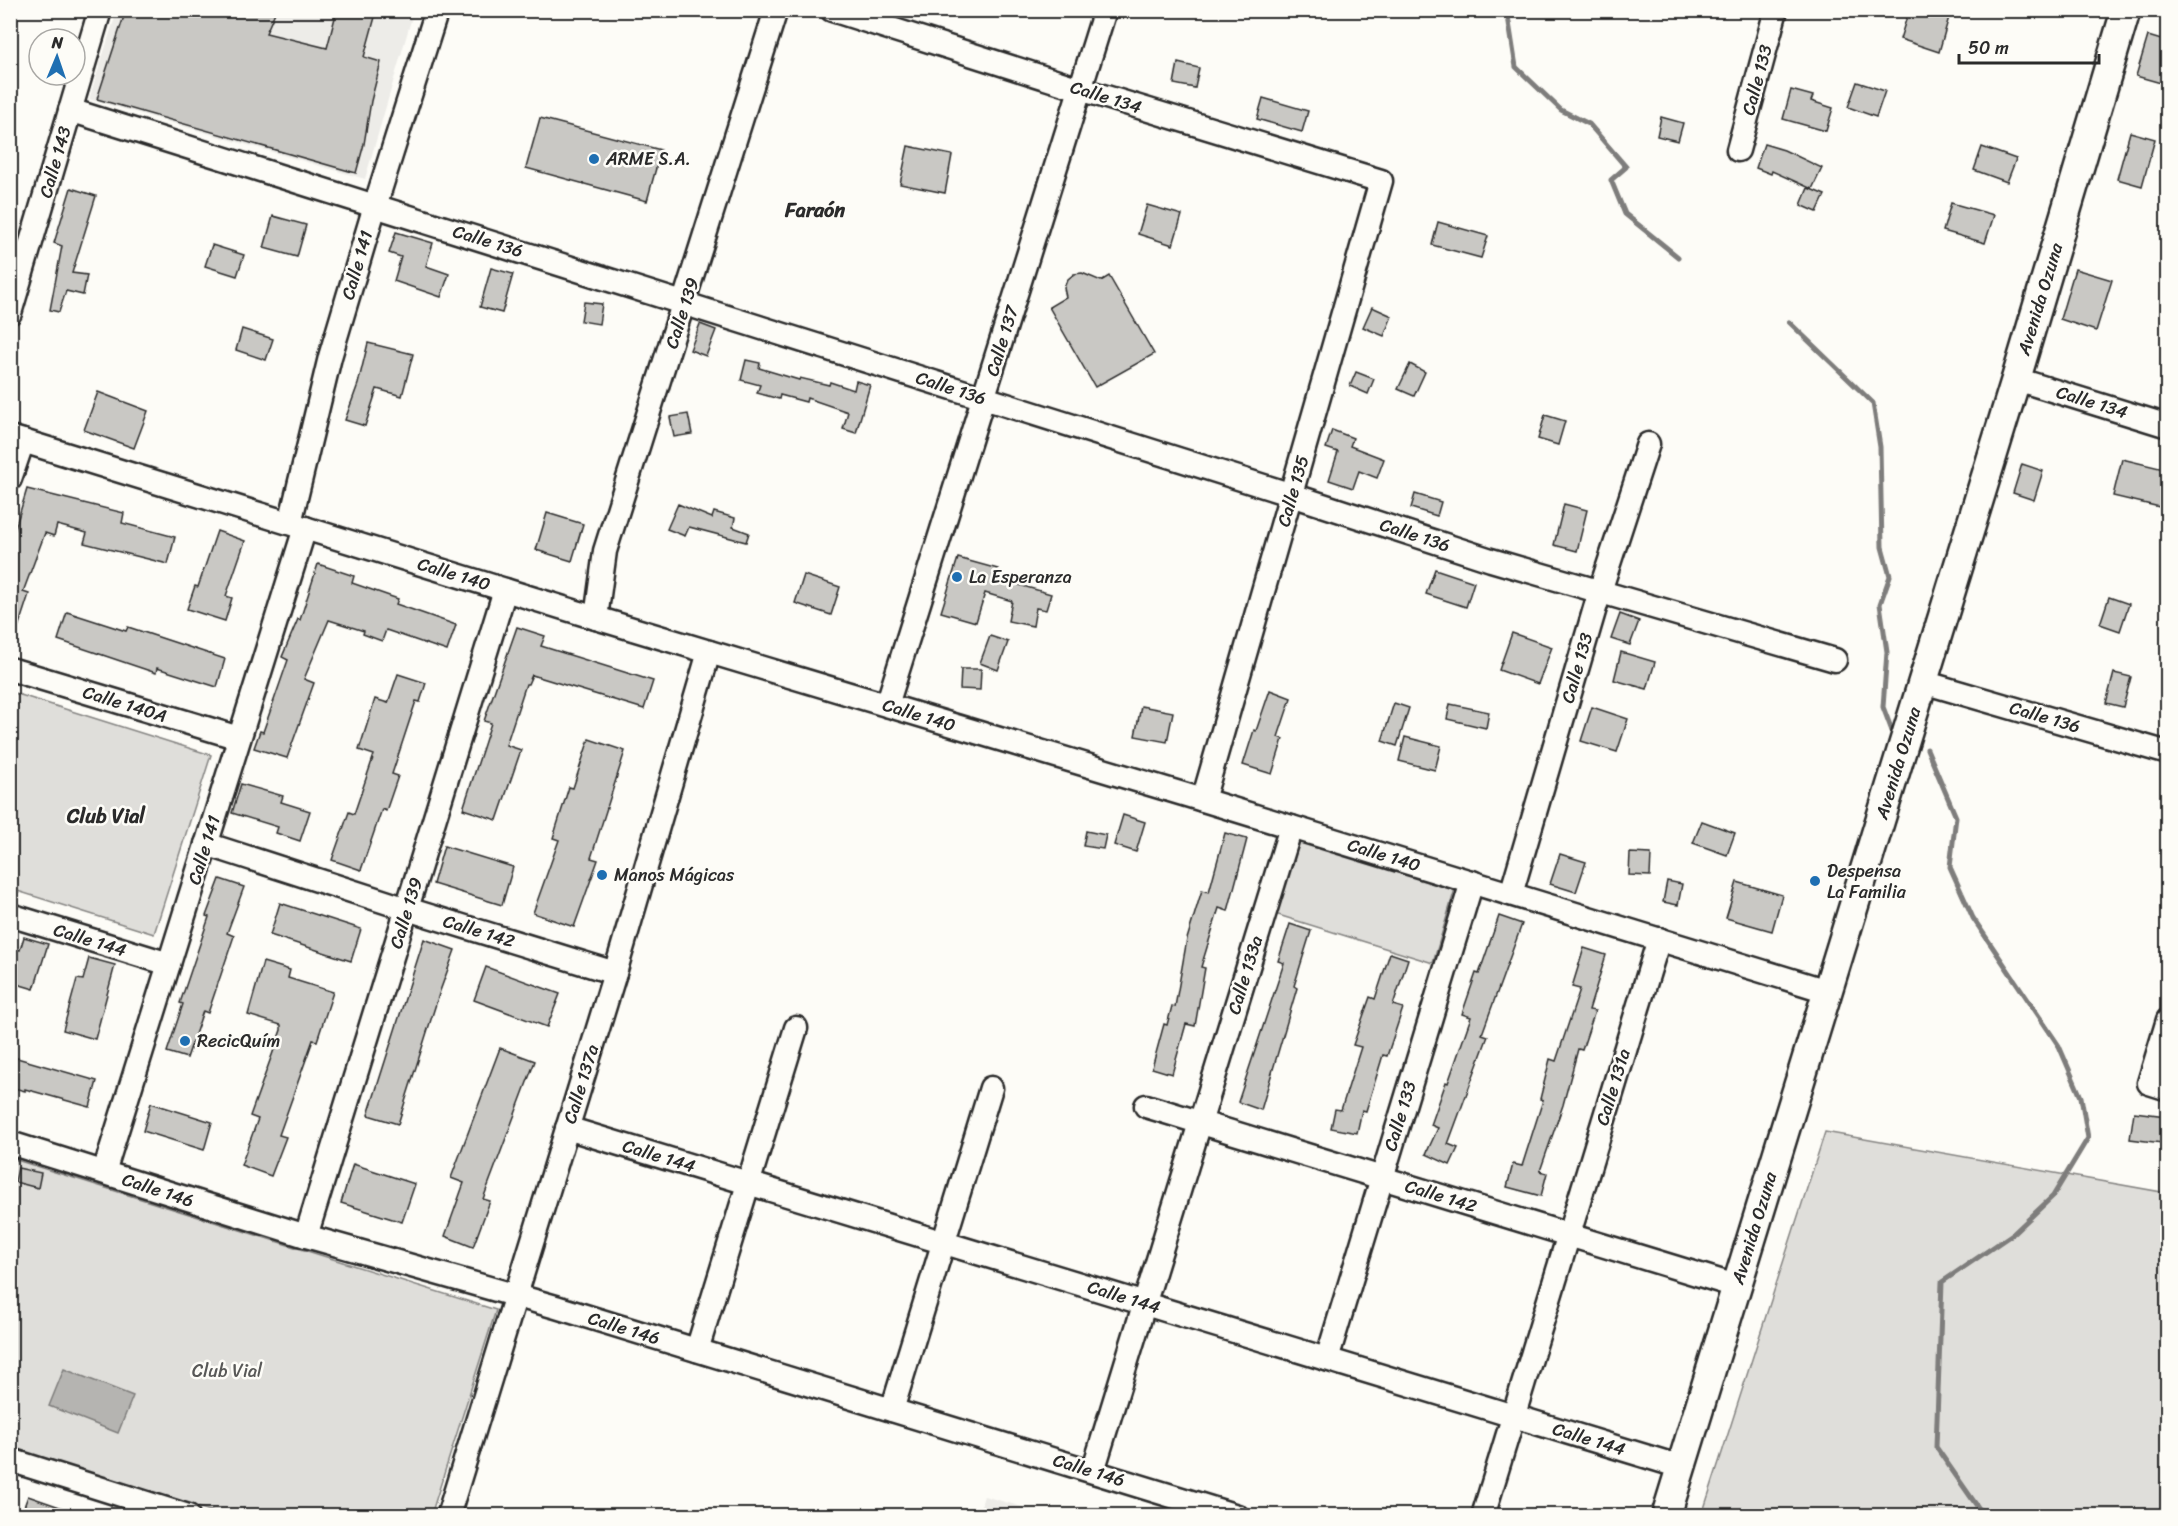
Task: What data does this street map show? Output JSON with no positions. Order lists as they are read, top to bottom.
{
  "streets": {
    "main road": ["Avenida Ozuna"],
    "street": [
      "Calle 133",
      "Calle 134",
      "Calle 143",
      "Calle 136",
      "Calle 141",
      "Calle 139",
      "Calle 137",
      "Calle 135",
      "Calle 140",
      "Calle 140A",
      "Calle 142",
      "Calle 144",
      "Calle 133a",
      "Calle 137a",
      "Calle 131a",
      "Calle 146"
    ]
  },
  "crossings": [
    ["Calle 133", "Calle 136"],
    ["Calle 133", "Calle 140"],
    ["Calle 133", "Calle 142"],
    ["Calle 133", "Calle 144"],
    ["Calle 134", "Avenida Ozuna"],
    ["Calle 134", "Calle 137"],
    ["Calle 134", "Calle 135"],
    ["Calle 143", "Calle 136"],
    ["Calle 136", "Calle 141"],
    ["Calle 136", "Avenida Ozuna"],
    ["Calle 136", "Calle 139"],
    ["Calle 136", "Calle 137"],
    ["Calle 136", "Calle 135"],
    ["Calle 141", "Calle 140"],
    ["Calle 141", "Calle 140A"],
    ["Calle 141", "Calle 142"],
    ["Calle 141", "Calle 144"],
    ["Calle 141", "Calle 146"],
    ["Avenida Ozuna", "Calle 140"],
    ["Avenida Ozuna", "Calle 142"],
    ["Avenida Ozuna", "Calle 144"],
    ["Calle 139", "Calle 140"],
    ["Calle 139", "Calle 142"],
    ["Calle 139", "Calle 146"],
    ["Calle 137", "Calle 140"],
    ["Calle 135", "Calle 140"],
    ["Calle 140", "Calle 133a"],
    ["Calle 140", "Calle 137a"],
    ["Calle 140", "Calle 131a"],
    ["Calle 142", "Calle 133a"],
    ["Calle 142", "Calle 137a"],
    ["Calle 142", "Calle 131a"],
    ["Calle 144", "Calle 133a"],
    ["Calle 144", "Calle 137a"],
    ["Calle 144", "Calle 131a"],
    ["Calle 133a", "Calle 146"],
    ["Calle 137a", "Calle 146"]
  ],
  "districts": ["Faraón", "Club Vial"],
  "parks": ["Club Vial"],
  "places": [
    "ARME S.A.",
    "La Esperanza",
    "Manos Mágicas",
    "Despensa La Familia",
    "RecicQuím"
  ],
  "scale_bar": "50 m",
  "north": "top"
}
